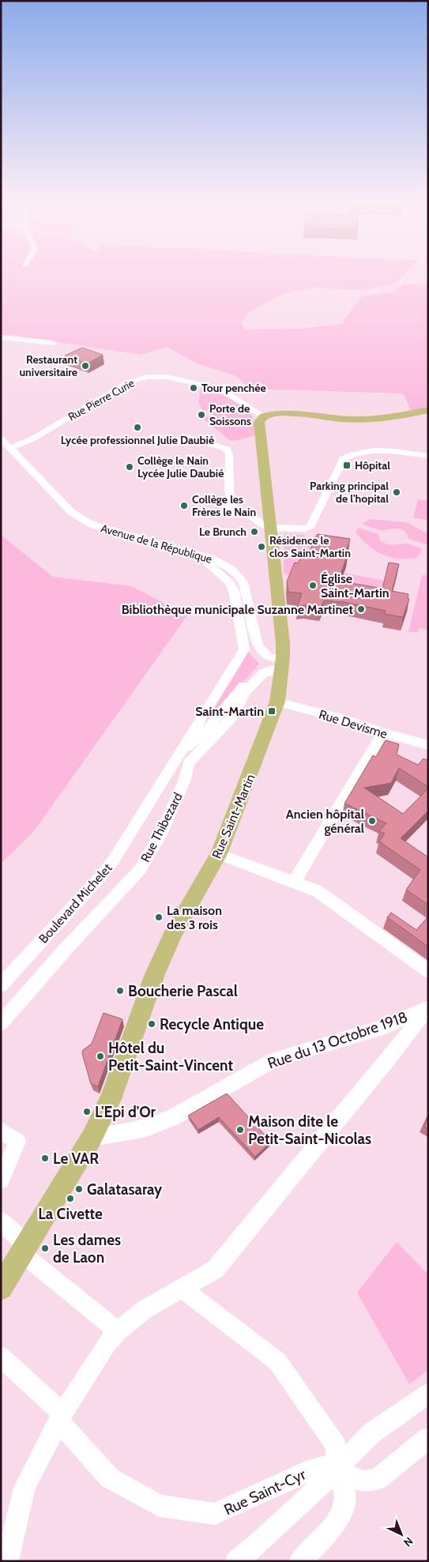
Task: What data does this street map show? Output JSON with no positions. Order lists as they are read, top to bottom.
{
  "streets": {
    "main road": ["Rue Saint-Martin"],
    "street": [
      "Rue Pierre Curie",
      "Avenue de la République",
      "Rue Devisme",
      "Rue Thibezard",
      "Boulevard Michelet",
      "Rue du 13 Octobre 1918",
      "Rue Saint-Cyr"
    ]
  },
  "crossings": [
    ["Rue Pierre Curie", "Avenue de la République"],
    ["Rue Pierre Curie", "Rue Saint-Martin"],
    ["Avenue de la République", "Rue Saint-Martin"],
    ["Avenue de la République", "Rue Thibezard"],
    ["Avenue de la République", "Boulevard Michelet"],
    ["Rue Devisme", "Rue Saint-Martin"],
    ["Rue Saint-Martin", "Rue Thibezard"],
    ["Rue Saint-Martin", "Boulevard Michelet"],
    ["Rue Saint-Martin", "Rue du 13 Octobre 1918"],
    ["Rue Thibezard", "Boulevard Michelet"]
  ],
  "places": {
    "other": [
      "Restaurant universitaire",
      "Tour penchée",
      "Porte de Soissons",
      "Lycée professionnel Julie Daubié",
      "Collège le Nain Lycée Julie Daubié",
      "Parking principal de l'hopital",
      "Collège les Frères le Nain",
      "Le Brunch",
      "Résidence le clos Saint-Martin",
      "Église Saint-Martin",
      "Bibliothèque municipale Suzanne Martinet",
      "Ancien hôpital général",
      "La maison des 3 rois",
      "Boucherie Pascal",
      "Recycle Antique",
      "Hôtel du Petit-Saint-Vincent",
      "L'Epi d'Or",
      "Maison dite le Petit-Saint-Nicolas",
      "Le VAR",
      "Galatasaray",
      "La Civette",
      "Les dames de Laon"
    ],
    "transit": ["Hôpital", "Saint-Martin"]
  },
  "north": "bottom right"
}
